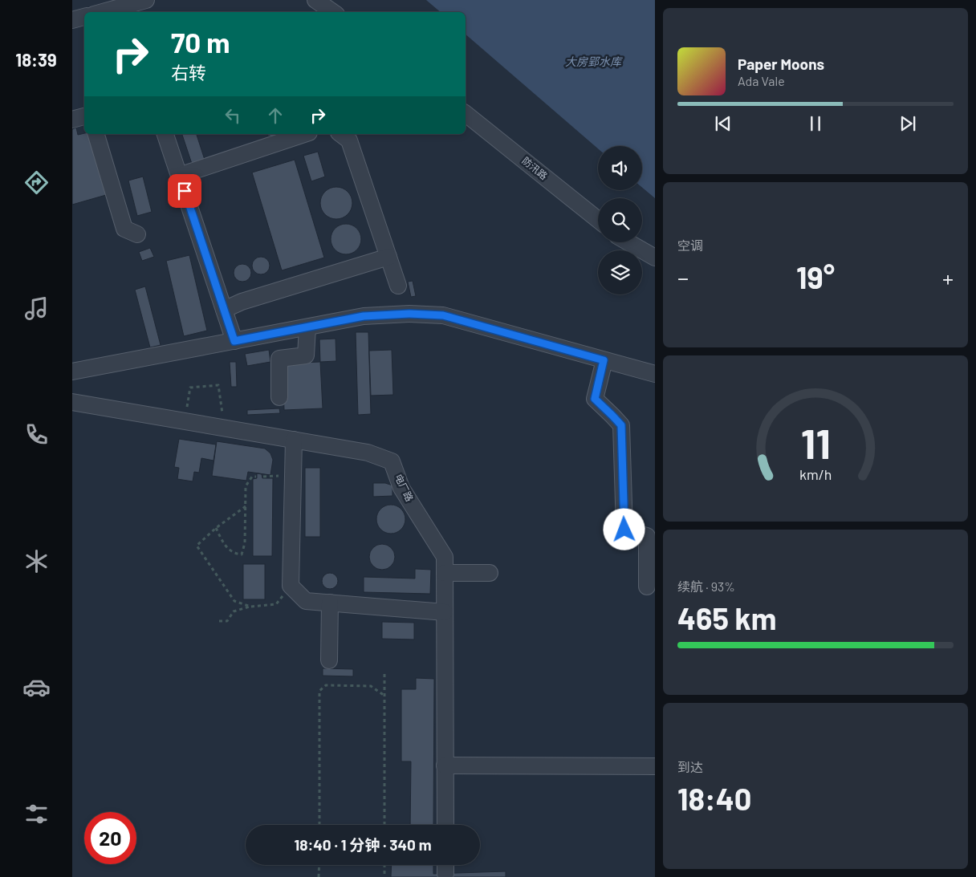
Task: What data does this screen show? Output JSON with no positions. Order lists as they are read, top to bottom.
{
  "streets": {
    "street": ["防汛路", "电厂路"]
  },
  "water": ["大房郢水库"],
  "page": {
    "tabs": "18:39",
    "turn": ["70 m", "右转"],
    "song": ["Paper Moons", "Ada Vale"],
    "tile": [
      "空调",
      ["续航 · 93%", "465 km"],
      ["到达", "18:40"]
    ],
    "heat": ["−", "19°", "+"],
    "limit": "20",
    "trip": "18:40 · 1 分钟 · 340 m",
    "gauge": ["11", "km/h"]
  }
}
